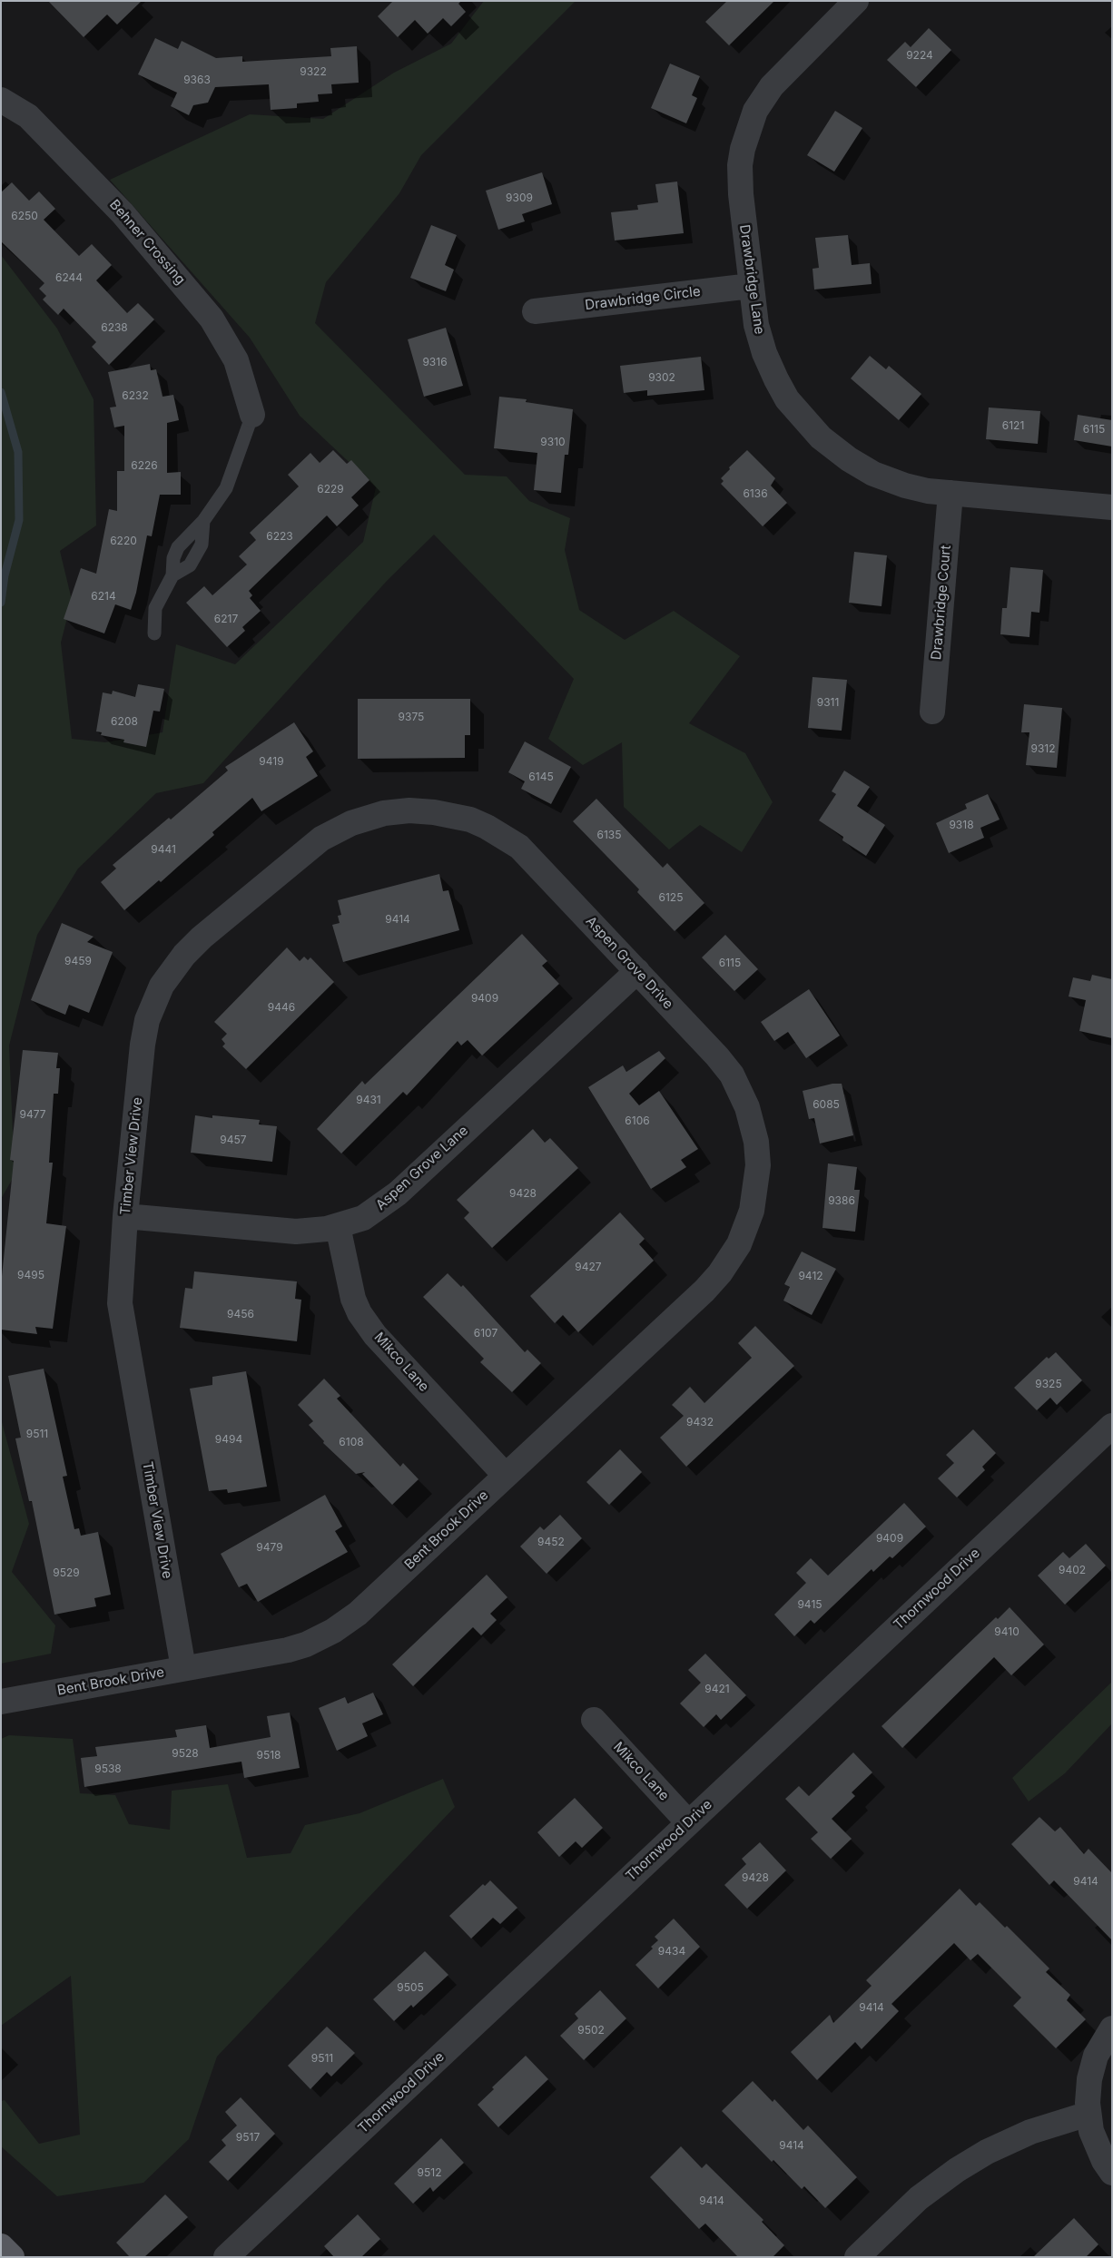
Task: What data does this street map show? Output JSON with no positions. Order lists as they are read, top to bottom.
{
  "streets": {
    "street": [
      "Behner Crossing",
      "Drawbridge Lane",
      "Drawbridge Circle",
      "Drawbridge Court",
      "Aspen Grove Drive",
      "Timber View Drive",
      "Aspen Grove Lane",
      "Mikco Lane",
      "Bent Brook Drive",
      "Thornwood Drive"
    ]
  },
  "crossings": [
    ["Drawbridge Lane", "Drawbridge Circle"],
    ["Drawbridge Lane", "Drawbridge Court"],
    ["Aspen Grove Drive", "Timber View Drive"],
    ["Aspen Grove Drive", "Aspen Grove Lane"],
    ["Aspen Grove Drive", "Bent Brook Drive"],
    ["Timber View Drive", "Aspen Grove Lane"],
    ["Timber View Drive", "Bent Brook Drive"],
    ["Aspen Grove Lane", "Mikco Lane"],
    ["Mikco Lane", "Bent Brook Drive"],
    ["Mikco Lane", "Thornwood Drive"]
  ],
  "house_numbers": [
    "9224",
    "9322",
    "9363",
    "9309",
    "6250",
    "6244",
    "6238",
    "9316",
    "9302",
    "6232",
    "6121",
    "6115",
    "9310",
    "6226",
    "6229",
    "6136",
    "6223",
    "6220",
    "6214",
    "6217",
    "9311",
    "9375",
    "6208",
    "9312",
    "9419",
    "6145",
    "9318",
    "6135",
    "9441",
    "6125",
    "9414",
    "9459",
    "6115",
    "9409",
    "9446",
    "9431",
    "6085",
    "9477",
    "6106",
    "9457",
    "9428",
    "9386",
    "9427",
    "9495",
    "9412",
    "9456",
    "6107",
    "9325",
    "9432",
    "9511",
    "9494",
    "6108",
    "9409",
    "9452",
    "9479",
    "9402",
    "9529",
    "9415",
    "9410",
    "9421",
    "9528",
    "9518",
    "9538",
    "9428",
    "9414",
    "9434",
    "9505",
    "9414",
    "9502",
    "9511",
    "9517",
    "9414",
    "9512",
    "9414"
  ]
}
